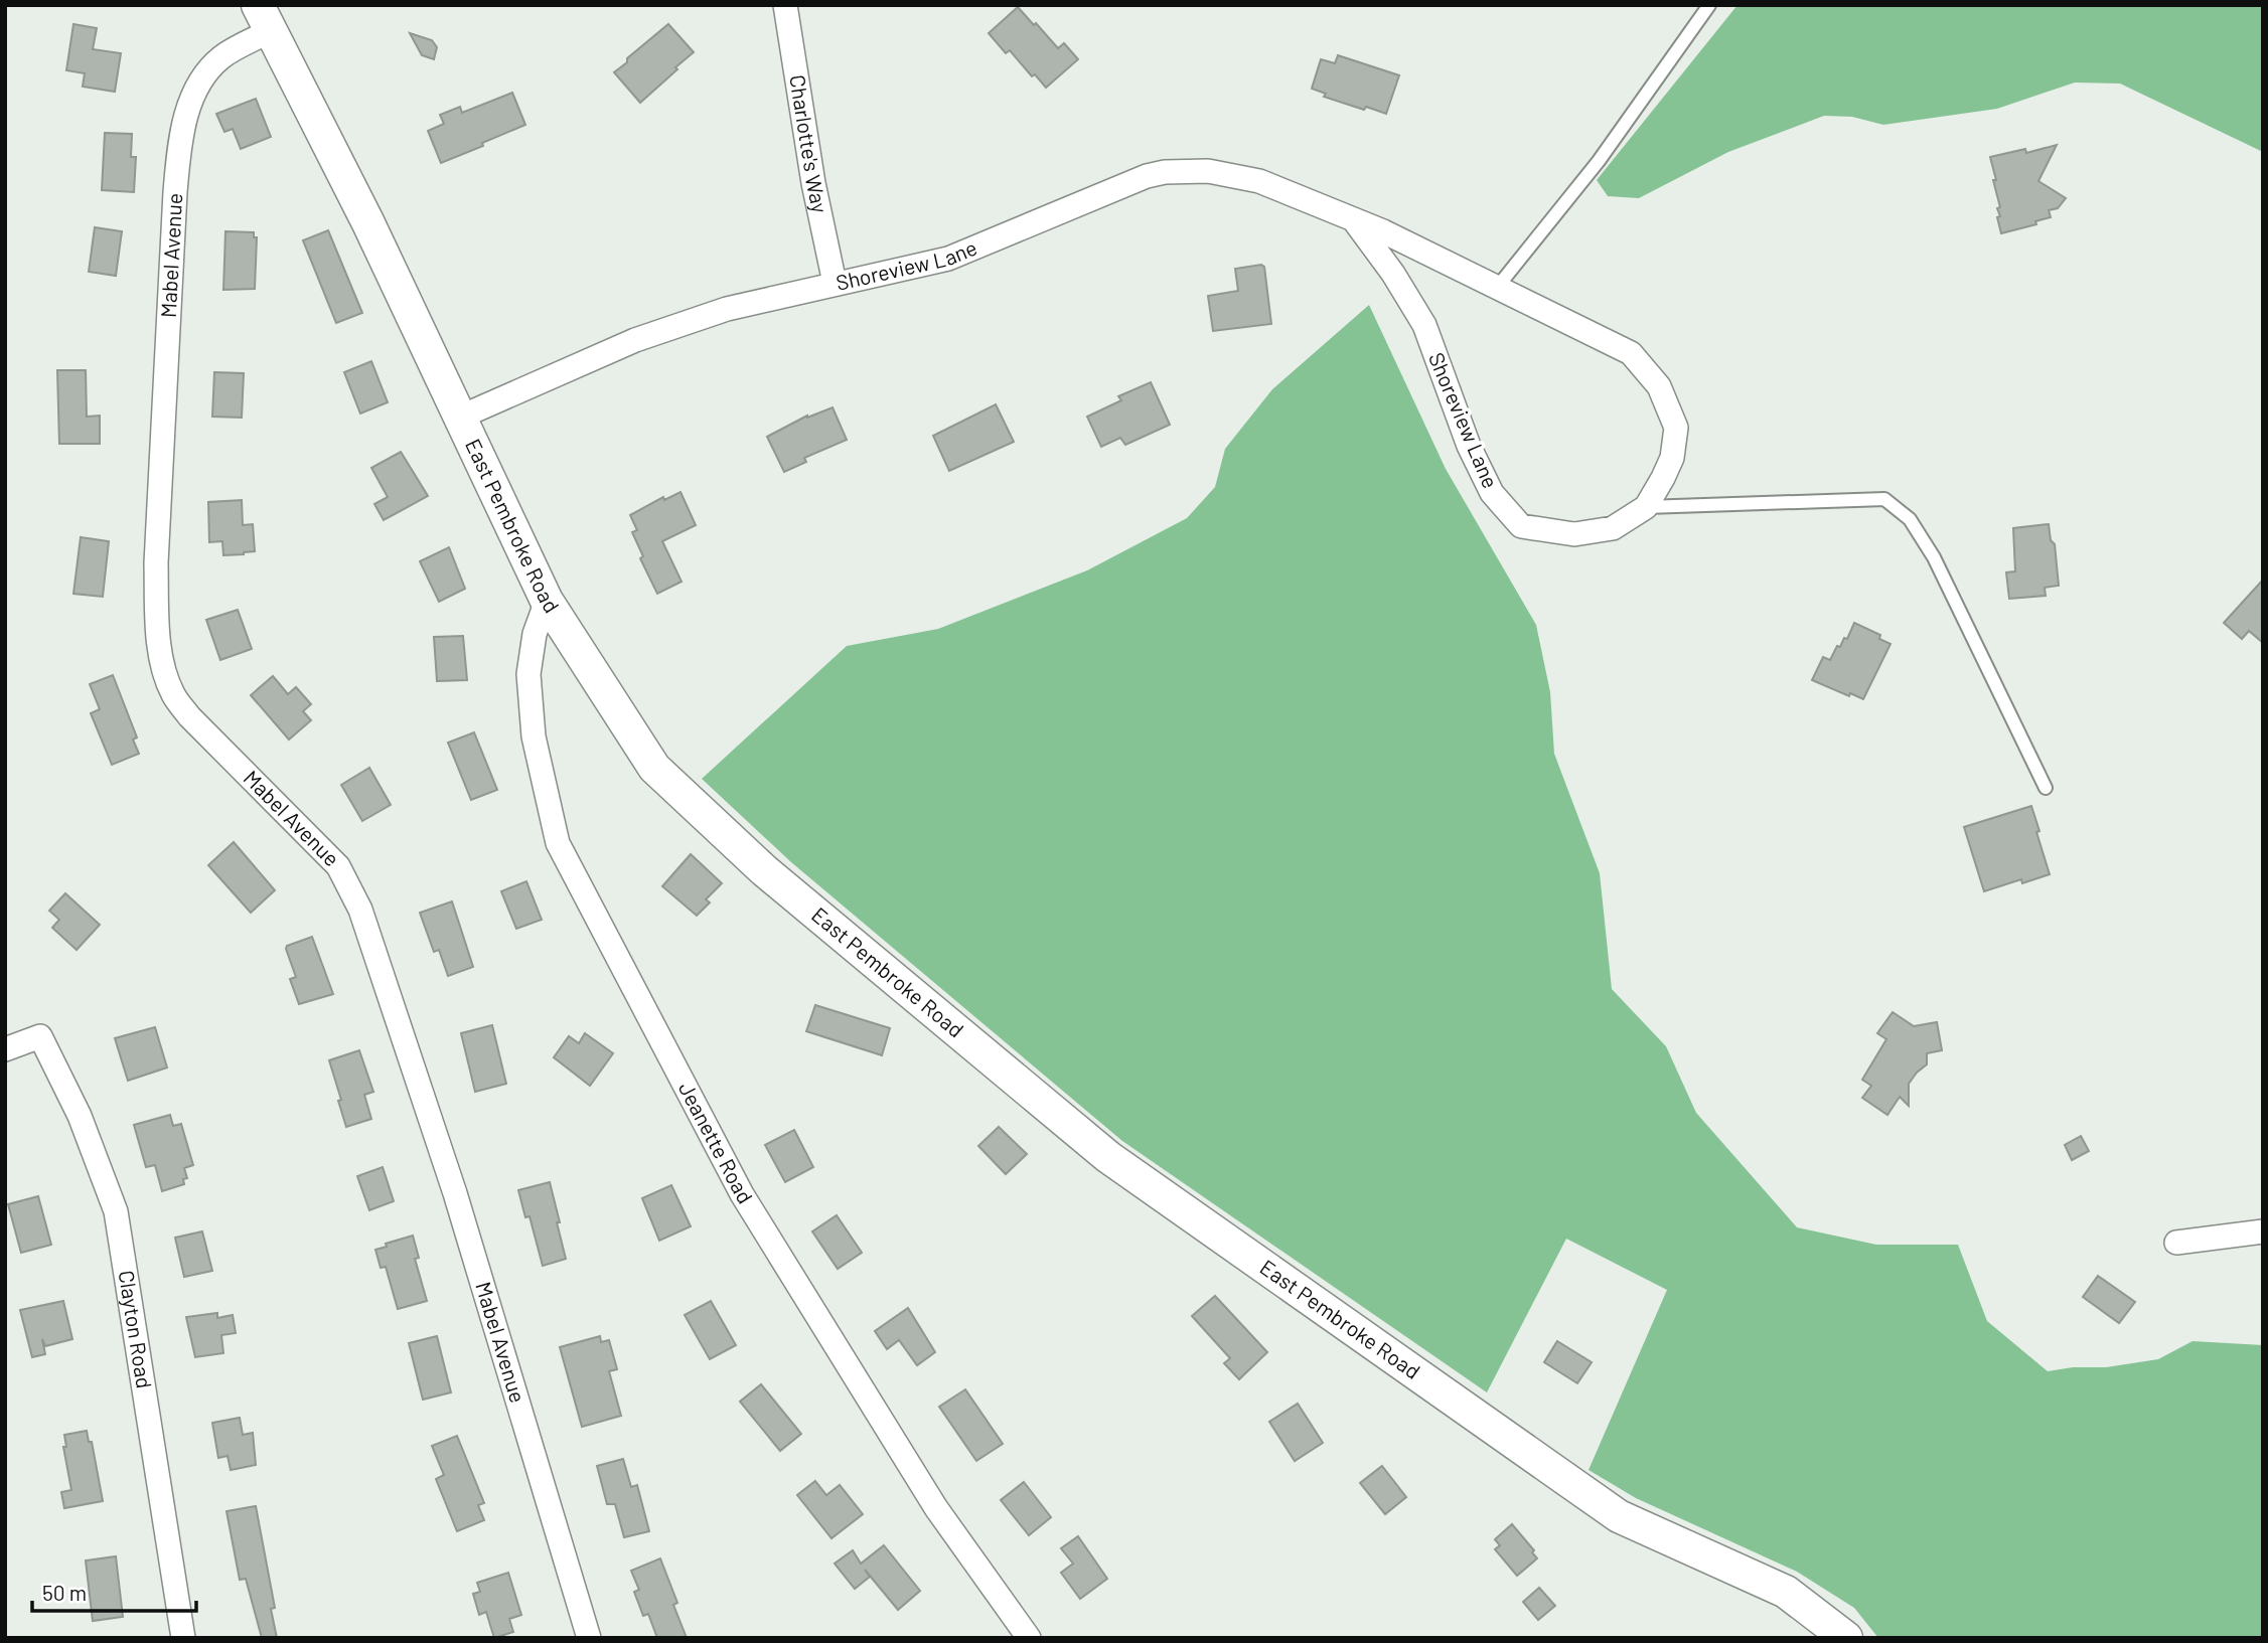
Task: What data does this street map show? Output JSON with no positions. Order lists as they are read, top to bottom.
{
  "streets": {
    "street": [
      "Charlotte's Way",
      "Mabel Avenue",
      "Shoreview Lane",
      "East Pembroke Road",
      "Jeanette Road",
      "Clayton Road"
    ]
  },
  "crossings": [
    ["Charlotte's Way", "Shoreview Lane"],
    ["Mabel Avenue", "East Pembroke Road"],
    ["Shoreview Lane", "East Pembroke Road"],
    ["East Pembroke Road", "Jeanette Road"]
  ],
  "scale_bar": "50 m"
}
